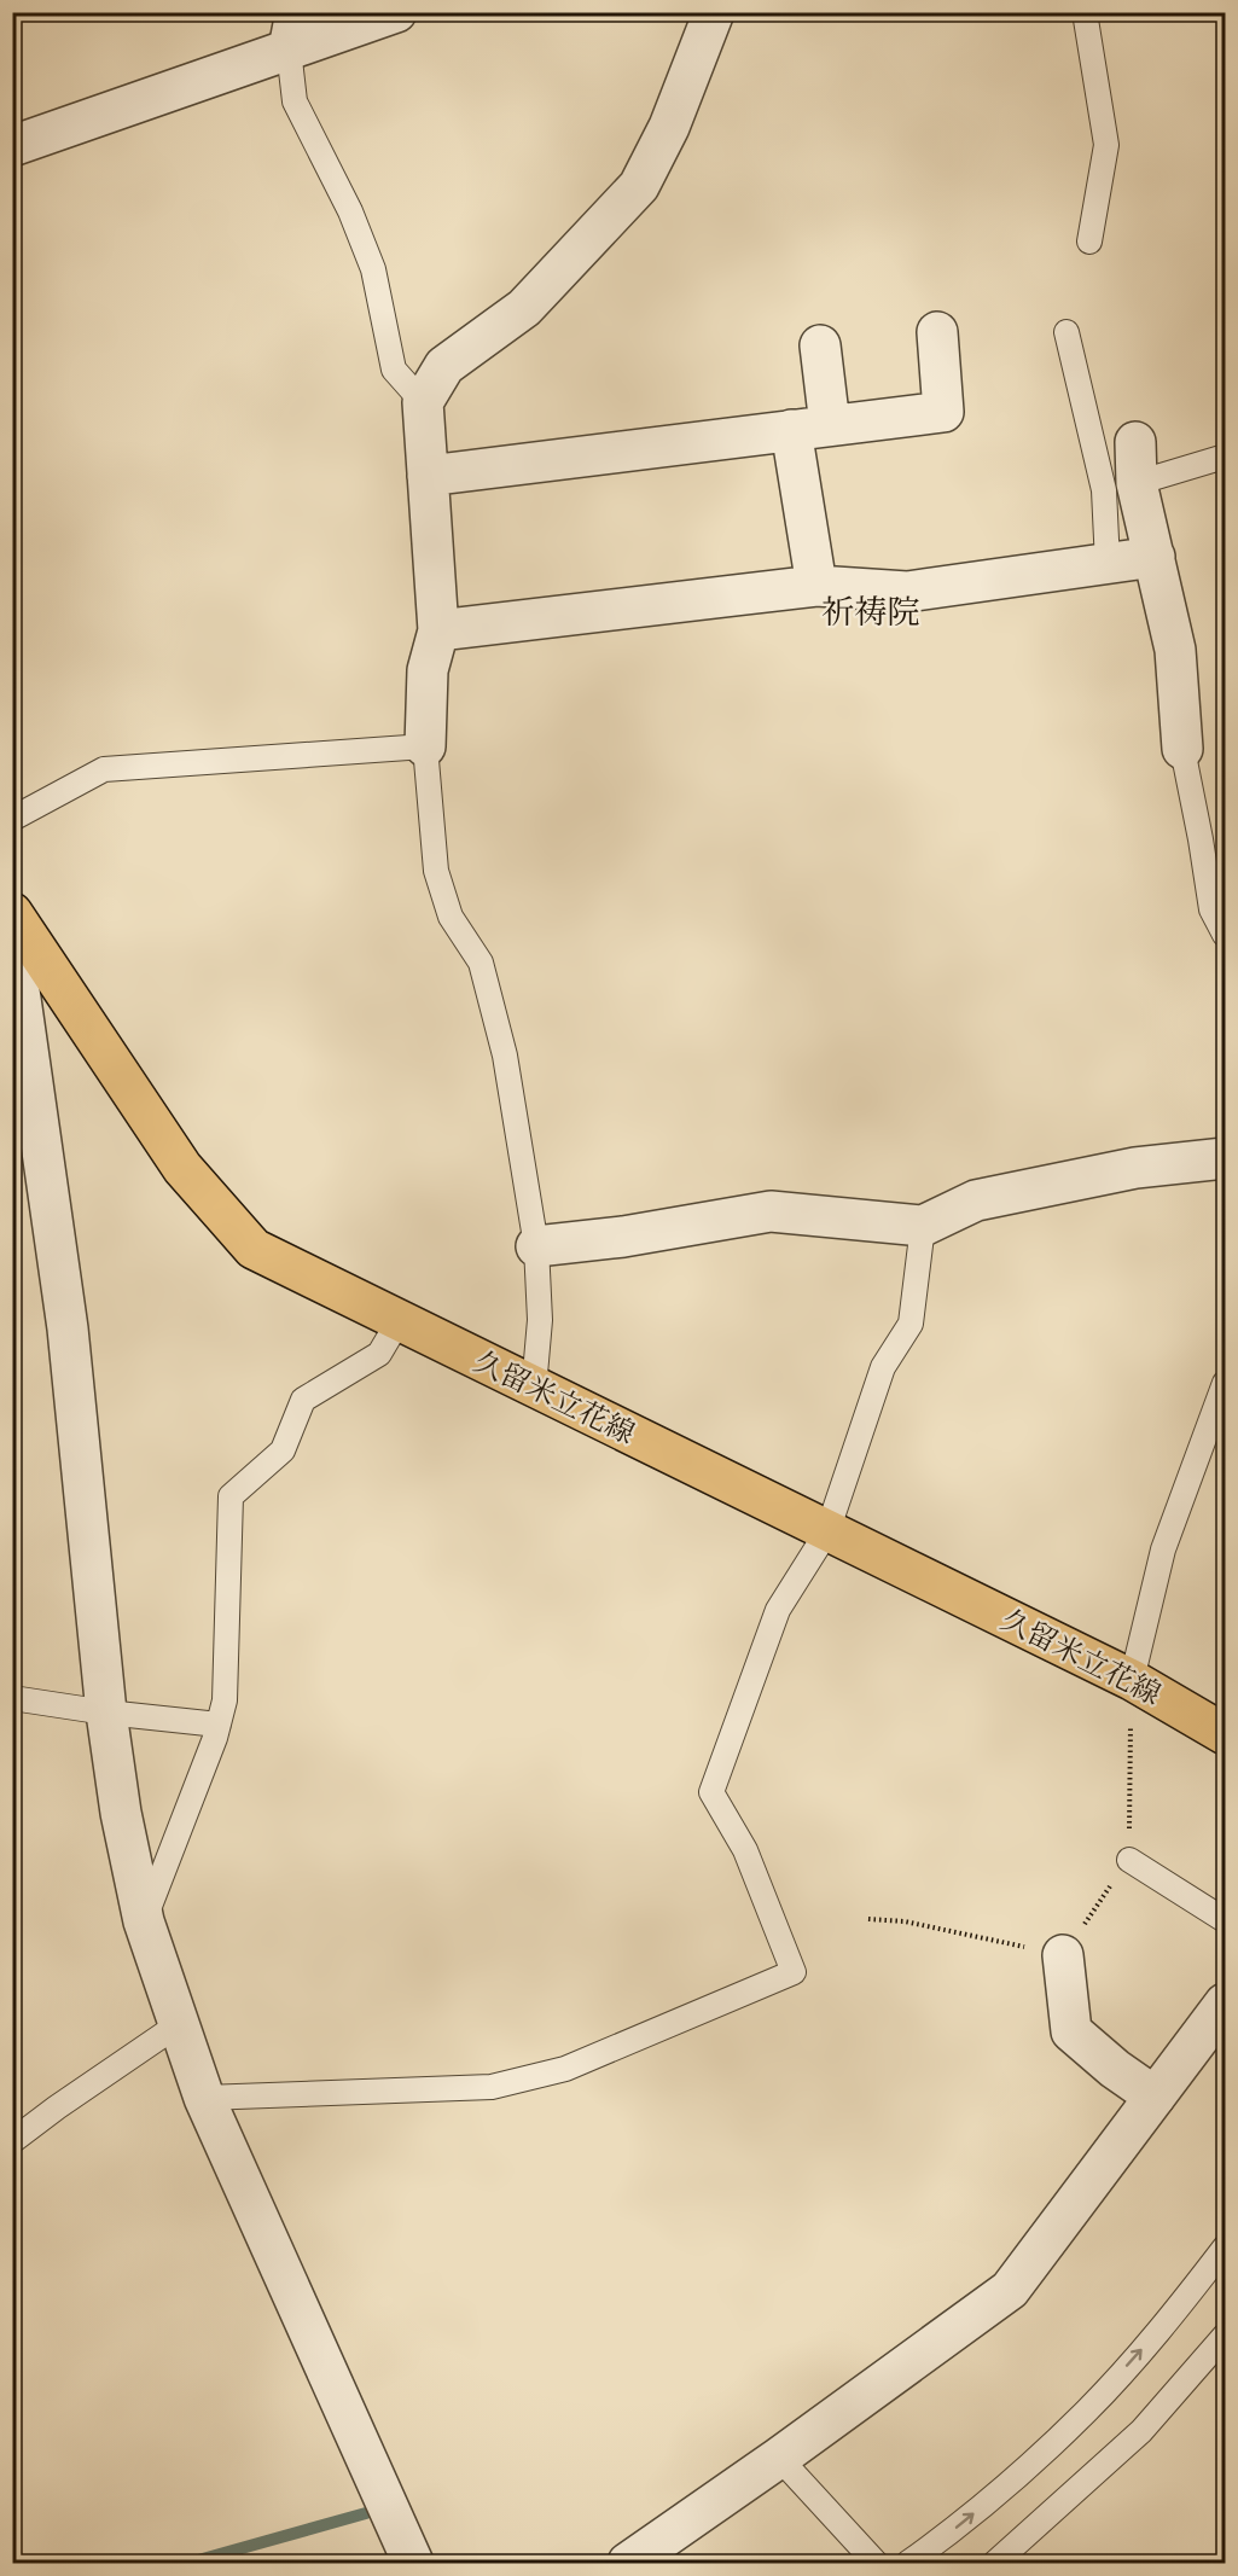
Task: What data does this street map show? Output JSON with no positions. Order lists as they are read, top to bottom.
{
  "streets": {
    "main road": ["久留米立花線"]
  },
  "districts": ["祈祷院"]
}
